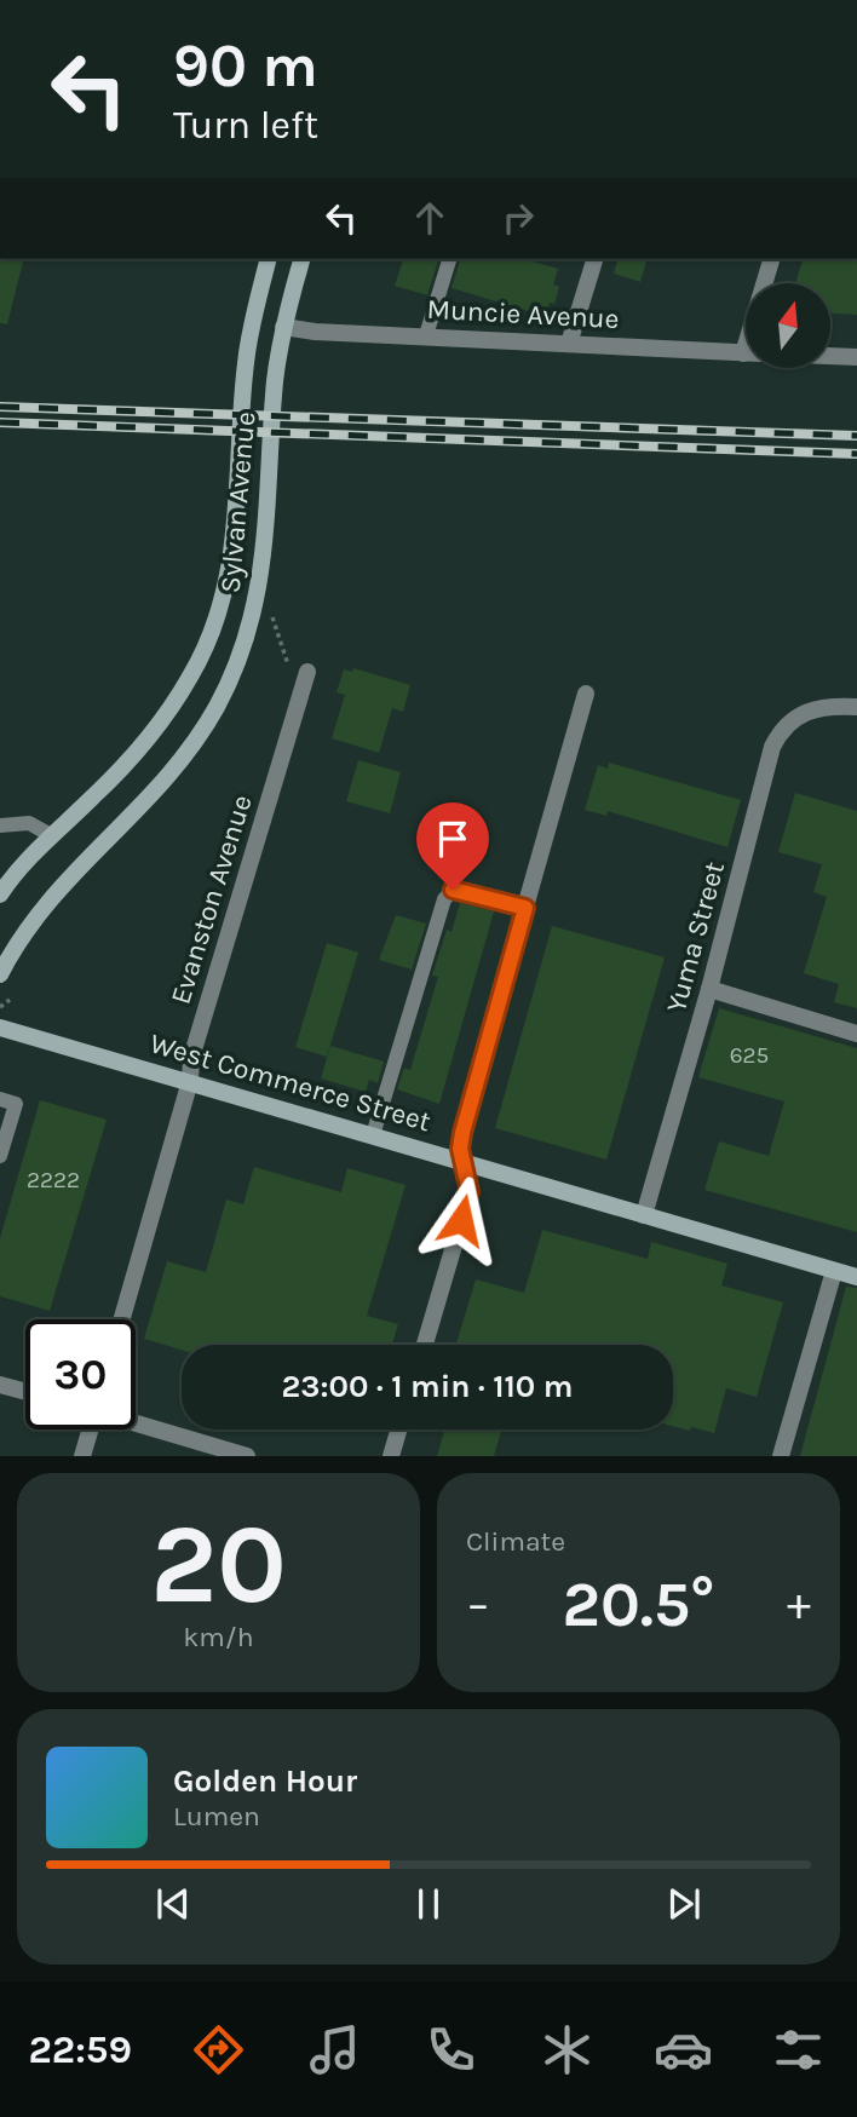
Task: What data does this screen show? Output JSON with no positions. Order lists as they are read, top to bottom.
{
  "streets": {
    "main road": ["Sylvan Avenue", "West Commerce Street"],
    "street": ["Muncie Avenue", "Evanston Avenue", "Yuma Street"]
  },
  "crossings": [
    ["Muncie Avenue", "Sylvan Avenue"],
    ["Evanston Avenue", "West Commerce Street"],
    ["Yuma Street", "West Commerce Street"]
  ],
  "house_numbers": ["625", "2222"],
  "north": "top",
  "page": {
    "turn": ["90 m", "Turn left"],
    "limit": "30",
    "trip": "23:00 · 1 min · 110 m",
    "tile": [
      ["20", "km/h"],
      "Climate"
    ],
    "heat": ["−", "20.5°", "+"],
    "song": ["Golden Hour", "Lumen"],
    "tabs": "22:59"
  }
}
